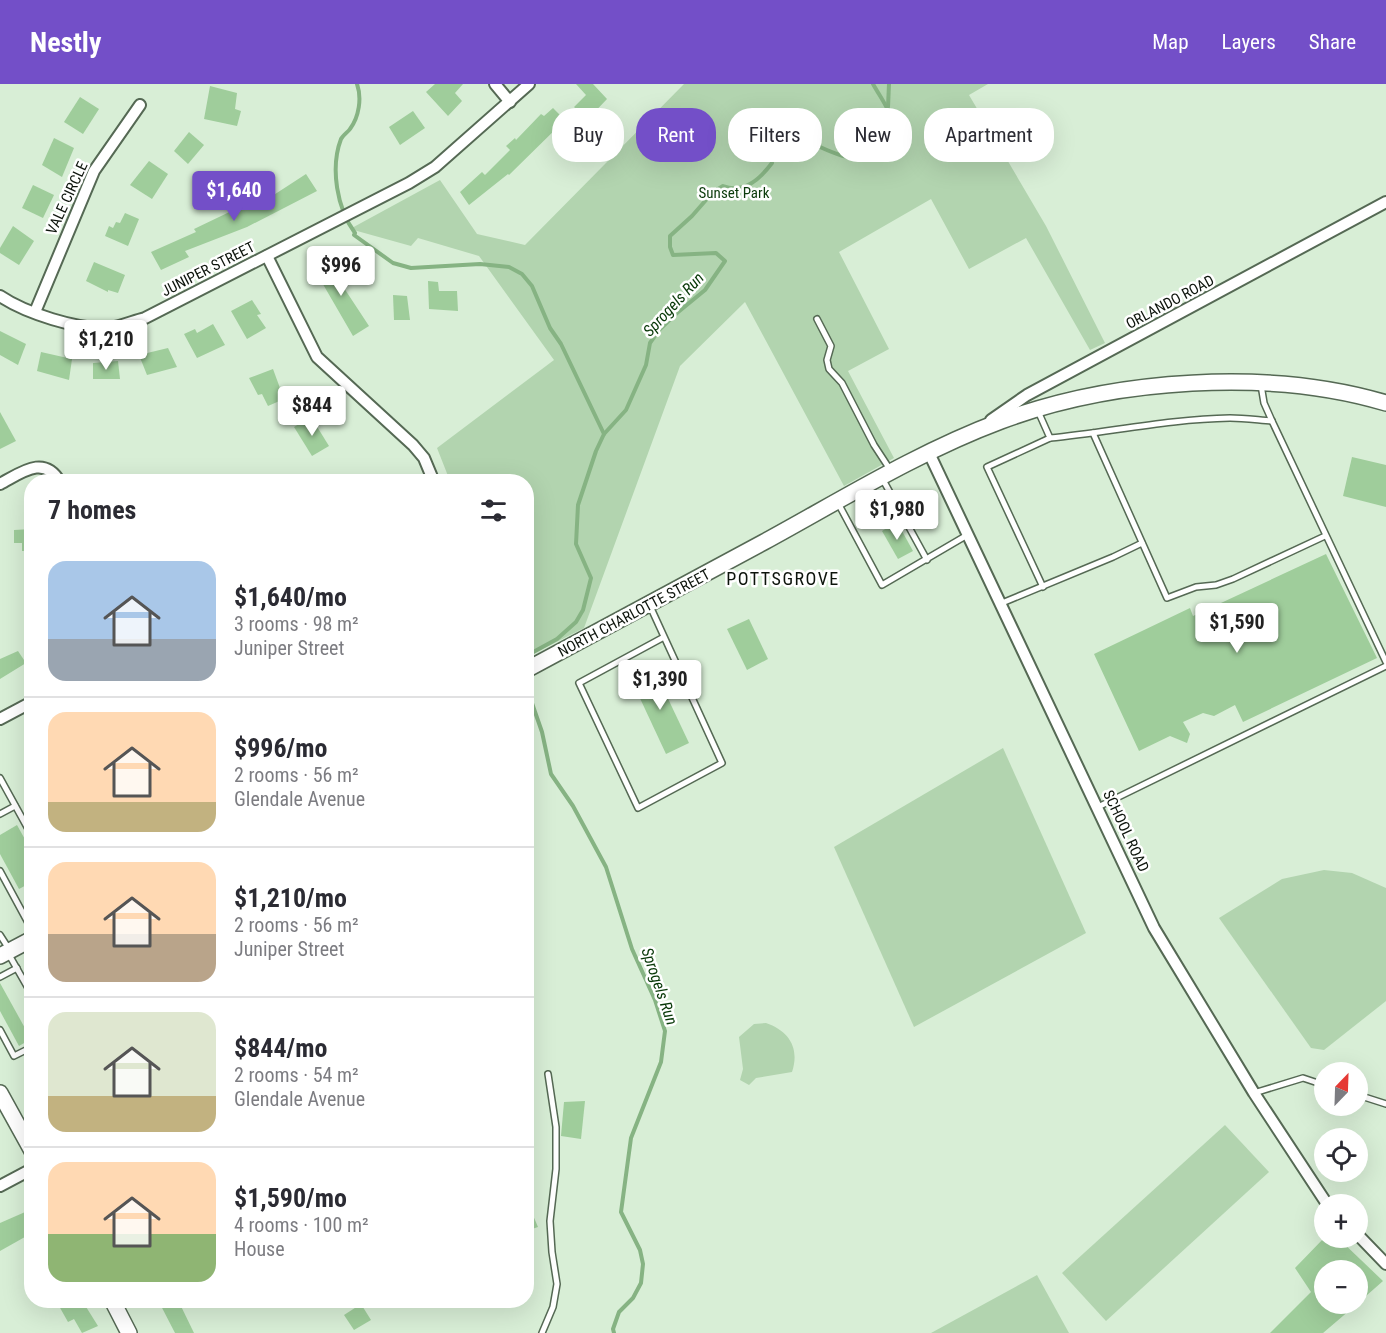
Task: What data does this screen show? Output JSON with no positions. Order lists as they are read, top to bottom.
{
  "streets": {
    "main road": ["NORTH CHARLOTTE STREET"],
    "street": [
      "VALE CIRCLE",
      "JUNIPER STREET",
      "ORLANDO ROAD",
      "SCHOOL ROAD"
    ]
  },
  "crossings": [
    ["VALE CIRCLE", "JUNIPER STREET"],
    ["ORLANDO ROAD", "NORTH CHARLOTTE STREET"],
    ["NORTH CHARLOTTE STREET", "SCHOOL ROAD"]
  ],
  "districts": ["POTTSGROVE"],
  "water": ["Sprogels Run"],
  "parks": ["Sunset Park"],
  "north": "top right",
  "page": {
    "header": "Nestly",
    "nav": ["Map", "Layers", "Share"],
    "chip": [
      "Buy",
      "Rent",
      "Filters",
      "New",
      "Apartment"
    ],
    "price": [
      "$1,640",
      "$996",
      "$1,210",
      "$844",
      "$1,980",
      "$1,590",
      "$1,390"
    ],
    "heading": "7 homes",
    "list": [
      {
        "name": "$1,640/mo",
        "note": "3 rooms · 98 m² · Juniper Street"
      },
      {
        "name": "$996/mo",
        "note": "2 rooms · 56 m² · Glendale Avenue"
      },
      {
        "name": "$1,210/mo",
        "note": "2 rooms · 56 m² · Juniper Street"
      },
      {
        "name": "$844/mo",
        "note": "2 rooms · 54 m² · Glendale Avenue"
      },
      {
        "name": "$1,590/mo",
        "note": "4 rooms · 100 m² · House"
      }
    ],
    "map_buttons": ["+", "−"]
  }
}
